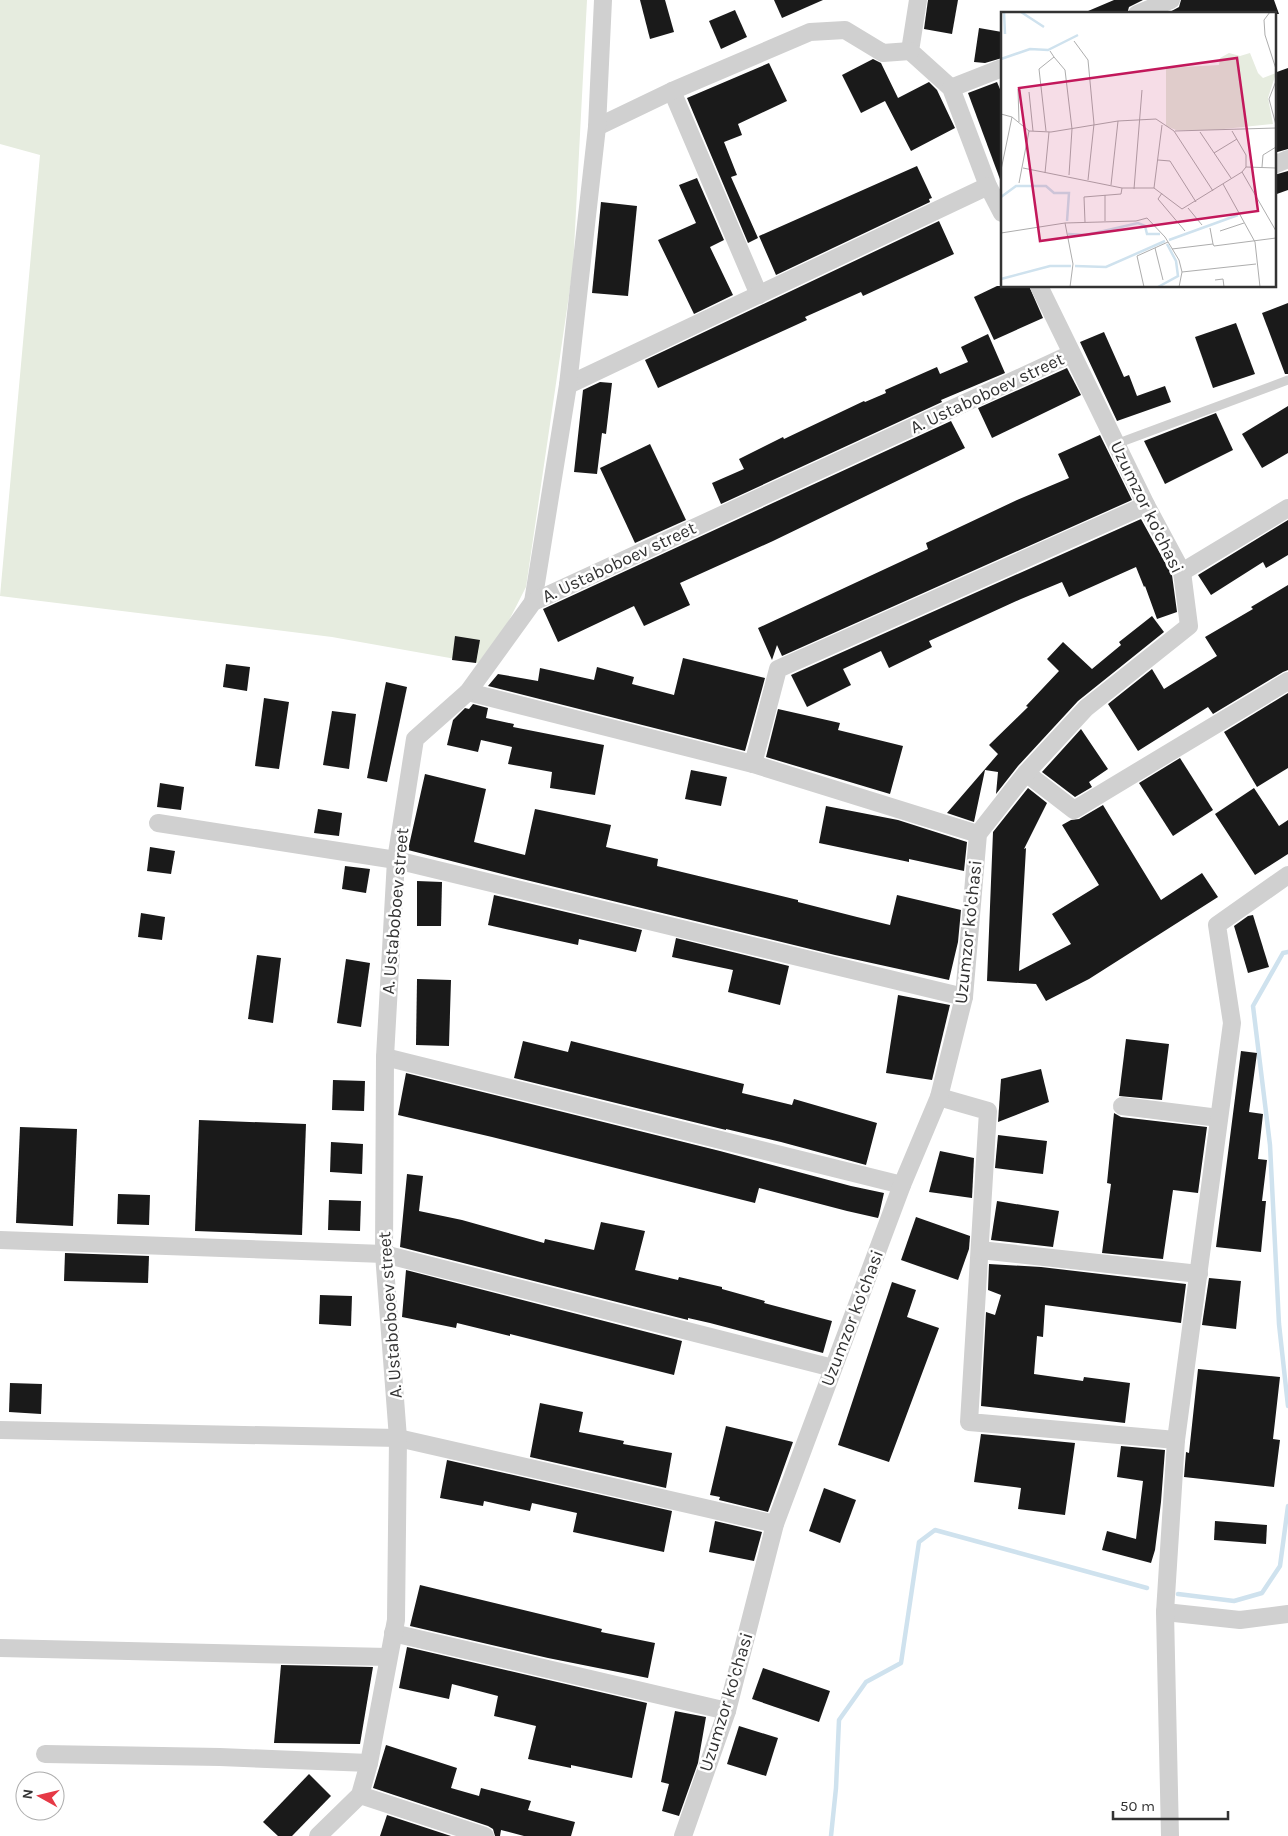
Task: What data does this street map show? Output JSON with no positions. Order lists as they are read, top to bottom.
{
  "streets": {
    "street": ["A. Ustaboboev street", "Uzumzor ko'chasi"]
  },
  "crossings": [
    ["A. Ustaboboev street", "Uzumzor ko'chasi"]
  ],
  "scale_bar": "50 m",
  "north": "left"
}
